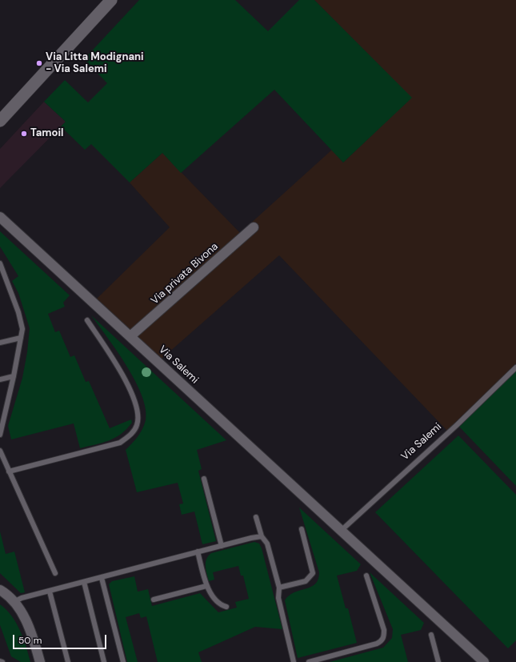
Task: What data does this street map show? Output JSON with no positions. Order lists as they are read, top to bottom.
{
  "streets": {
    "street": ["Via privata Bivona", "Via Salemi"]
  },
  "crossings": [
    ["Via privata Bivona", "Via Salemi"]
  ],
  "places": ["Via Litta Modignani - Via Salemi", "Tamoil"],
  "scale_bar": "50 m"
}
